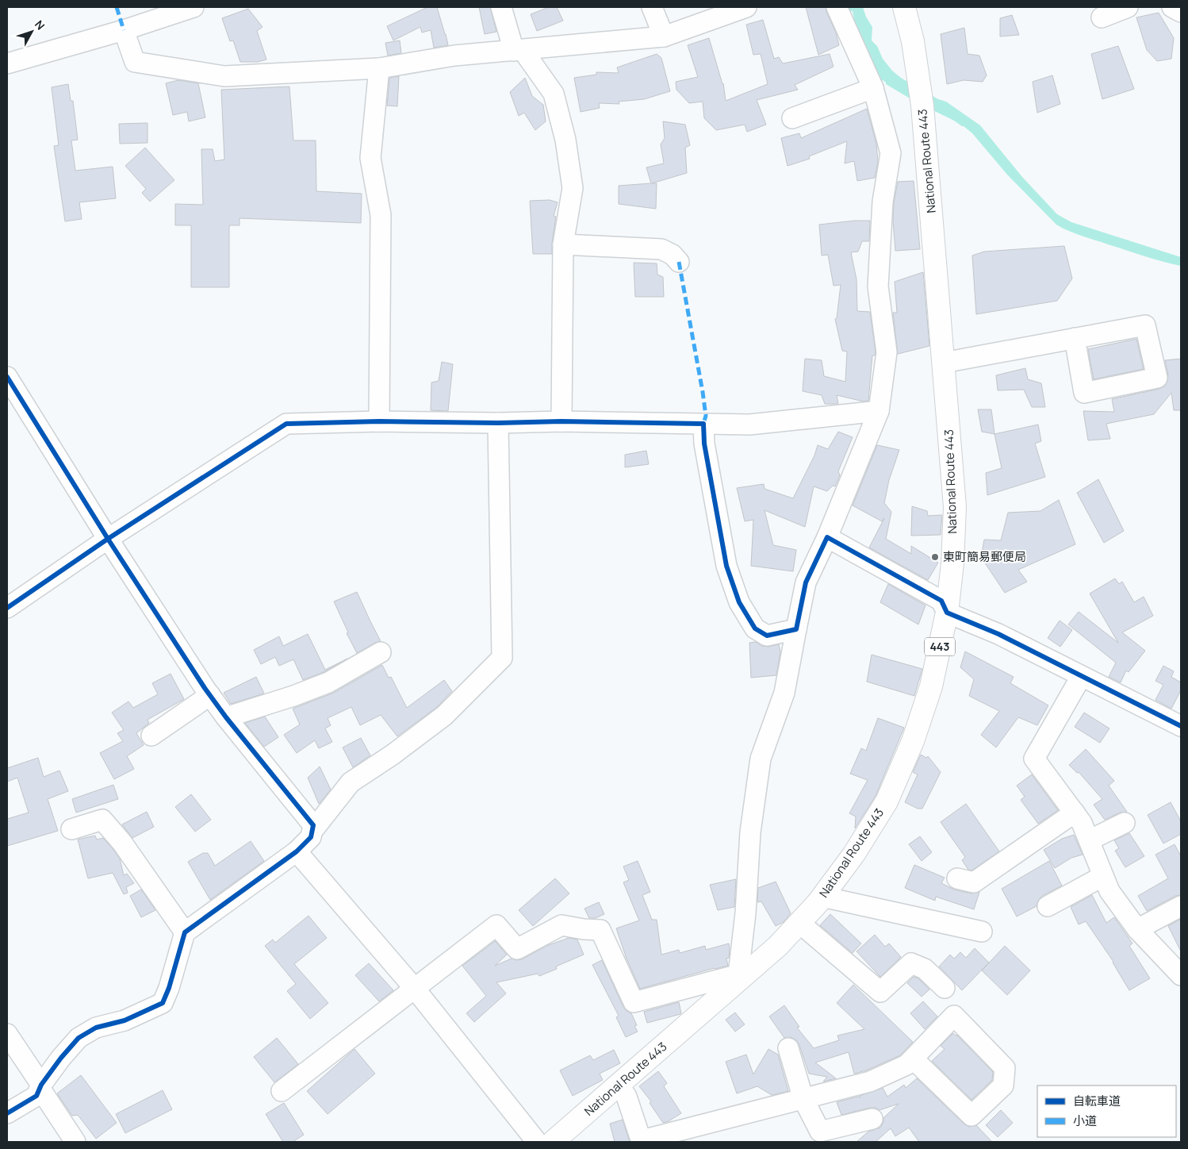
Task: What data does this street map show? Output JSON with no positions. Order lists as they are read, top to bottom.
{
  "streets": {
    "highway": ["National Route 443", "443"]
  },
  "places": ["東町簡易郵便局"],
  "legend": ["自転車道", "小道"],
  "north": "top right"
}
